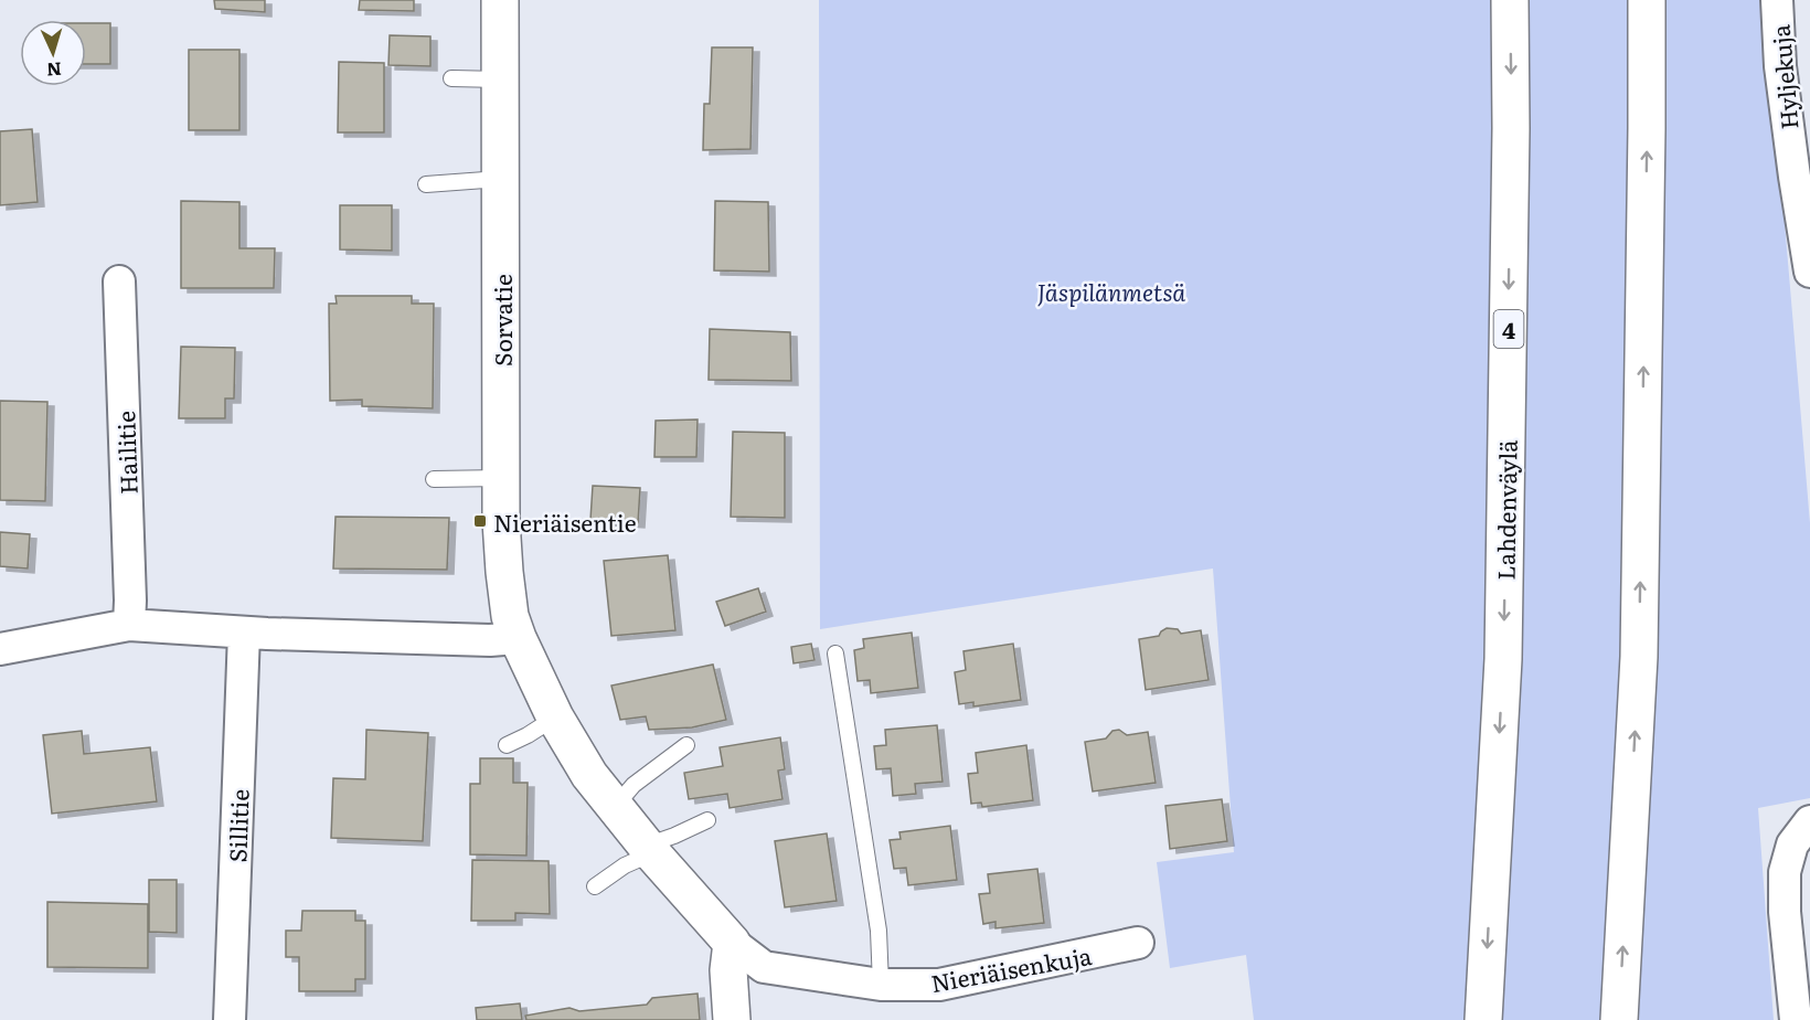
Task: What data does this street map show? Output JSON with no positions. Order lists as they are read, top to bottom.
{
  "streets": {
    "main road": ["Sorvatie", "4", "Lahdenväylä"],
    "street": [
      "Hyljekuja",
      "Hailitie",
      "Sillitie",
      "Nieriäisenkuja"
    ]
  },
  "parks": ["Jäspilänmetsä"],
  "places": {
    "transit": ["Nieriäisentie"]
  },
  "north": "bottom"
}
